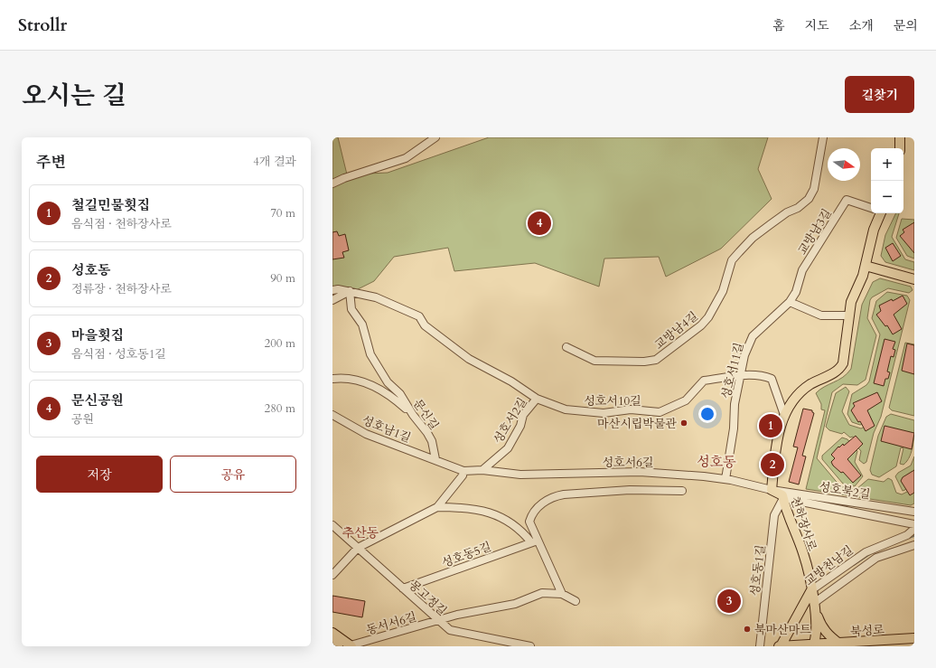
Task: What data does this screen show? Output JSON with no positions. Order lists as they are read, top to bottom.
{
  "streets": {
    "main road": ["천하장사로", "교방천남길", "북성로"],
    "street": [
      "교방남3길",
      "교방남4길",
      "성호서11길",
      "성호서10길",
      "문신길",
      "성호서2길",
      "성호남1길",
      "성호서6길",
      "성호북2길",
      "성호동5길",
      "성호동1길",
      "몽고정길",
      "동서서6길"
    ]
  },
  "crossings": [
    ["교방남3길", "성호서11길"],
    ["성호서11길", "성호서10길"],
    ["성호서11길", "성호서6길"],
    ["성호서10길", "문신길"],
    ["성호서10길", "성호서2길"],
    ["문신길", "성호남1길"],
    ["성호서2길", "성호서6길"],
    ["성호서6길", "성호북2길"],
    ["성호서6길", "천하장사로"],
    ["성호북2길", "천하장사로"],
    ["천하장사로", "교방천남길"],
    ["천하장사로", "성호동1길"],
    ["천하장사로", "북성로"],
    ["성호동5길", "몽고정길"],
    ["교방천남길", "북성로"],
    ["몽고정길", "동서서6길"]
  ],
  "districts": ["성호동", "추산동"],
  "places": ["마산시립박물관", "북마산마트"],
  "north": "right",
  "page": {
    "header": "Strollr",
    "nav": [
      "홈",
      "지도",
      "소개",
      "문의"
    ],
    "title": "오시는 길",
    "buttons": [
      "길찾기",
      ["저장", "공유"]
    ],
    "heading": ["주변", "4개 결과"],
    "map_buttons": ["+", "−"],
    "list": [
      {
        "mark": "1",
        "name": "철길민물횟집",
        "note": "음식점 · 천하장사로",
        "value": "70 m"
      },
      {
        "mark": "2",
        "name": "성호동",
        "note": "정류장 · 천하장사로",
        "value": "90 m"
      },
      {
        "mark": "3",
        "name": "마을횟집",
        "note": "음식점 · 성호동1길",
        "value": "200 m"
      },
      {
        "mark": "4",
        "name": "문신공원",
        "note": "공원",
        "value": "280 m"
      }
    ],
    "pins": [
      "4",
      "1",
      "2",
      "3"
    ]
  }
}
